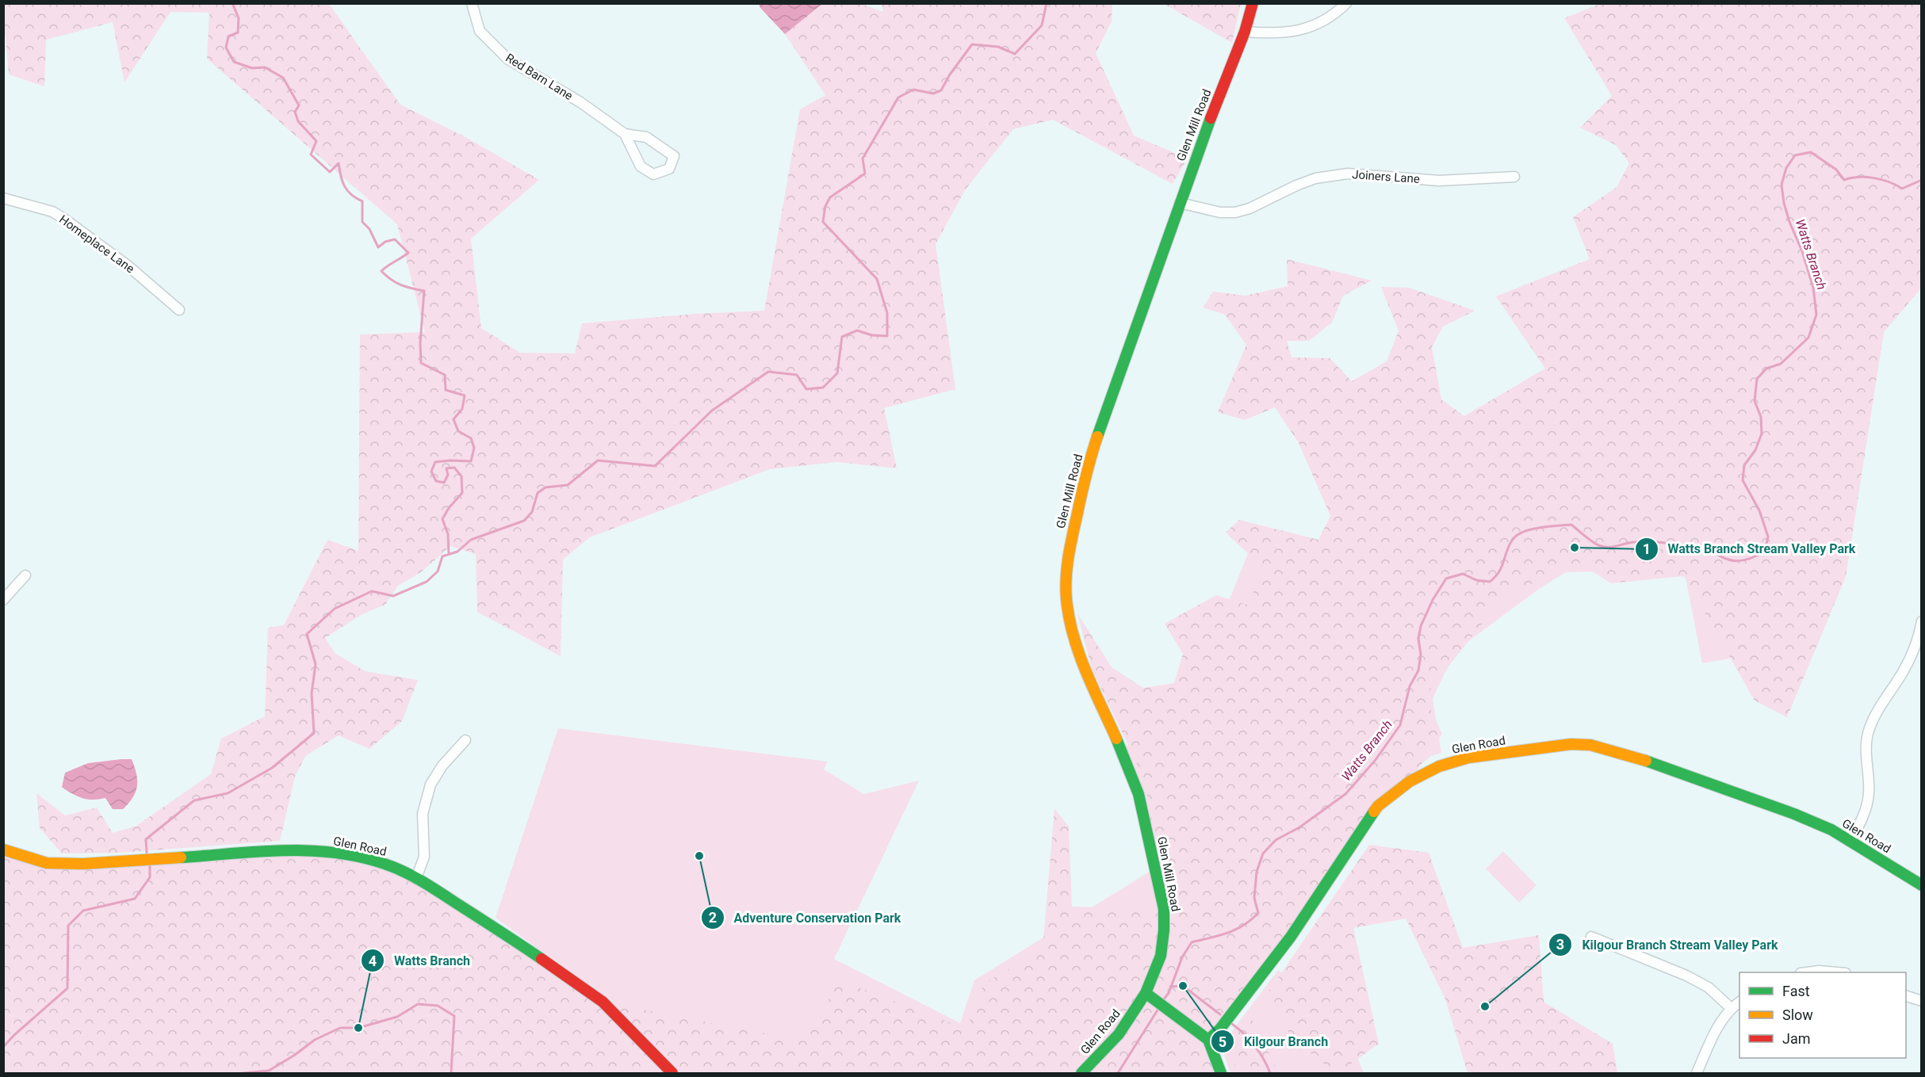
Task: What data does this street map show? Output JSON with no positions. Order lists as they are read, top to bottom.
{
  "streets": {
    "main road": ["Glen Mill Road", "Glen Road"],
    "street": ["Red Barn Lane", "Joiners Lane", "Homeplace Lane"]
  },
  "crossings": [
    ["Glen Mill Road", "Joiners Lane"],
    ["Glen Mill Road", "Glen Road"]
  ],
  "water": ["Watts Branch"],
  "places": [
    "Watts Branch Stream Valley Park",
    "Adventure Conservation Park",
    "Kilgour Branch",
    "Kilgour Branch Stream Valley Park",
    "Watts Branch"
  ],
  "legend": ["Fast", "Slow", "Jam"]
}
